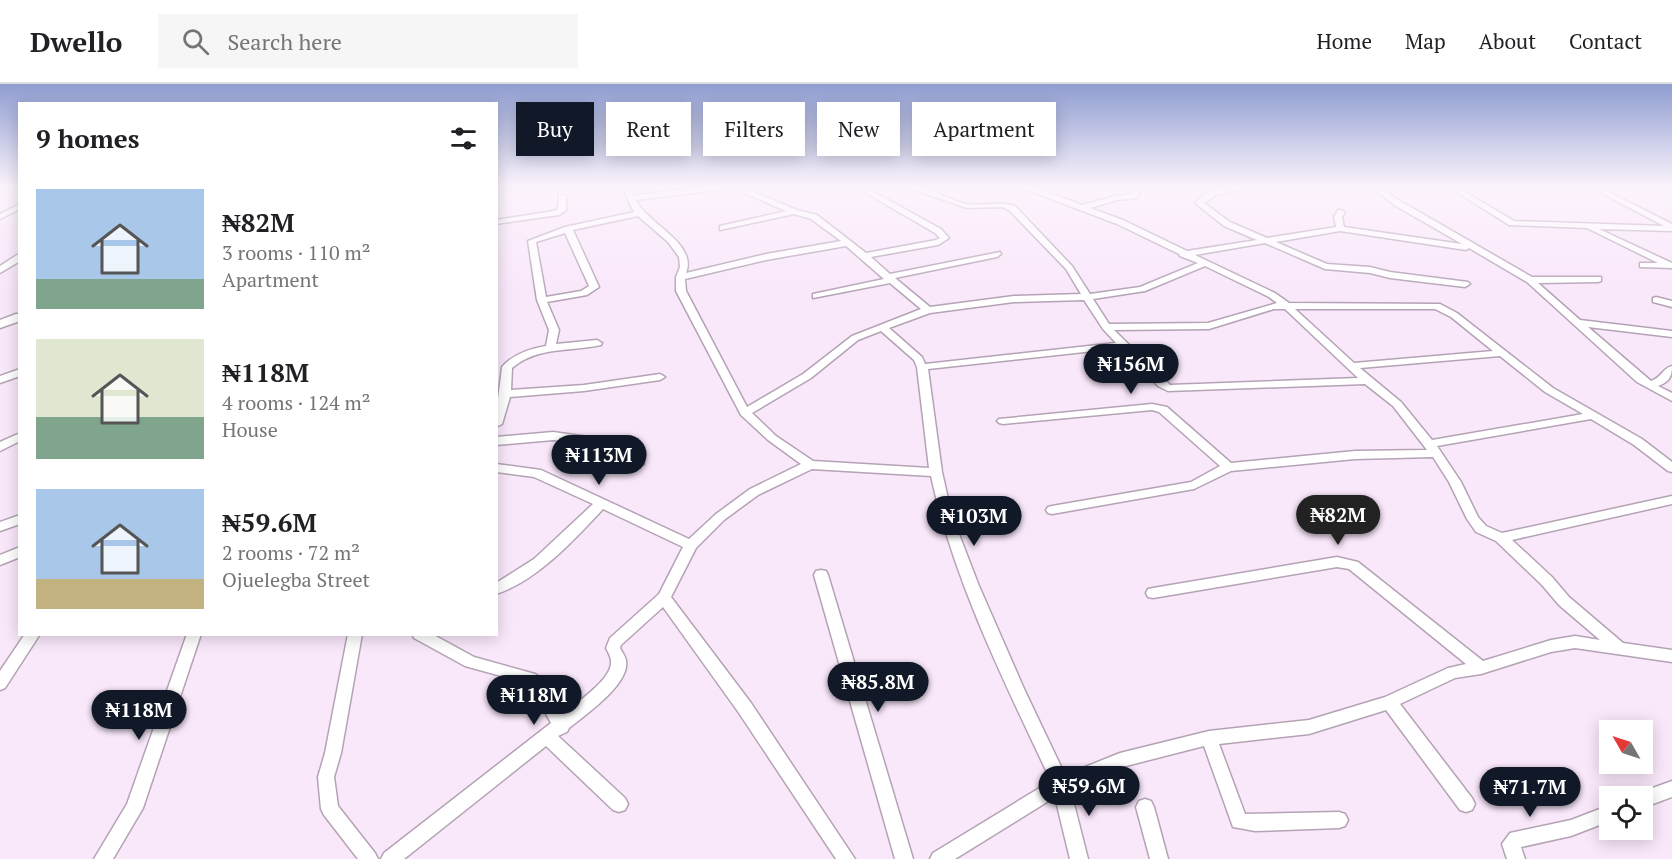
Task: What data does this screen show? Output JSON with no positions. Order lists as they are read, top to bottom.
{
  "north": "top left",
  "page": {
    "header": "Dwello",
    "search": "Search here",
    "nav": [
      "Home",
      "Map",
      "About",
      "Contact"
    ],
    "chip": [
      "Buy",
      "Rent",
      "Filters",
      "New",
      "Apartment"
    ],
    "heading": "9 homes",
    "list": [
      {
        "name": "₦82M",
        "note": "3 rooms · 110 m² · Apartment"
      },
      {
        "name": "₦118M",
        "note": "4 rooms · 124 m² · House"
      },
      {
        "name": "₦59.6M",
        "note": "2 rooms · 72 m² · Ojuelegba Street"
      }
    ],
    "price": [
      "₦156M",
      "₦113M",
      "₦82M",
      "₦103M",
      "₦85.8M",
      "₦118M",
      "₦118M",
      "₦59.6M",
      "₦71.7M"
    ]
  }
}
